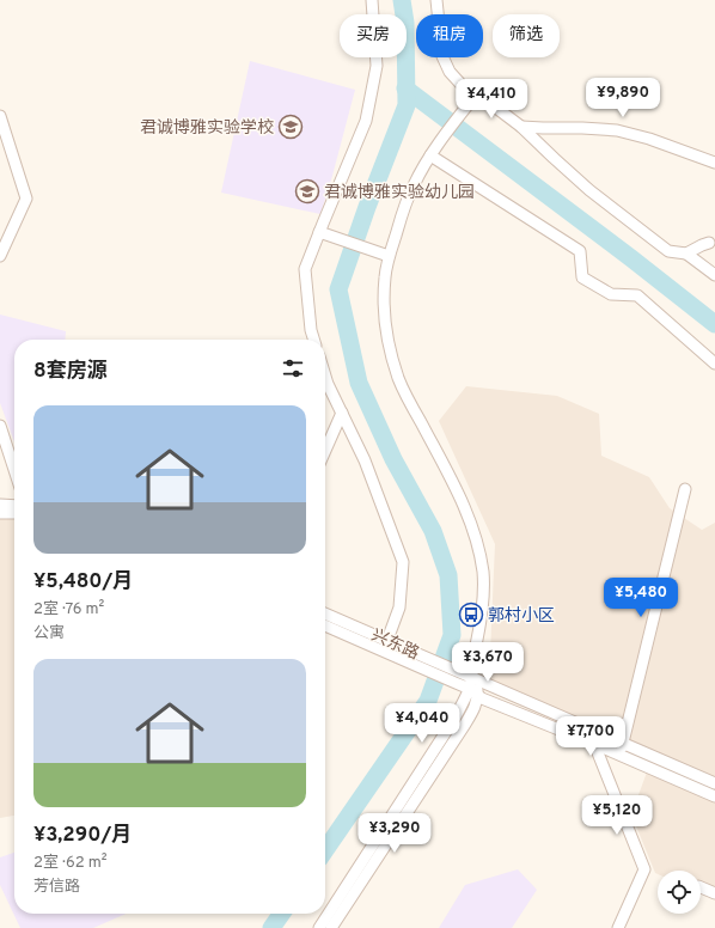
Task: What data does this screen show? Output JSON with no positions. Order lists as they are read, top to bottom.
{
  "streets": {
    "street": ["兴东路"]
  },
  "places": {
    "school or university": ["君诚博雅实验学校", "君诚博雅实验幼儿园"],
    "bus stop": ["郭村小区"]
  },
  "page": {
    "chip": ["买房", "租房", "筛选"],
    "price": [
      "¥9,890",
      "¥4,410",
      "¥5,480",
      "¥3,670",
      "¥4,040",
      "¥7,700",
      "¥5,120",
      "¥3,290"
    ],
    "heading": "8套房源",
    "list": [
      {
        "name": "¥5,480/月",
        "note": "2室 · 76 m² · 公寓"
      },
      {
        "name": "¥3,290/月",
        "note": "2室 · 62 m² · 芳信路"
      }
    ]
  }
}
